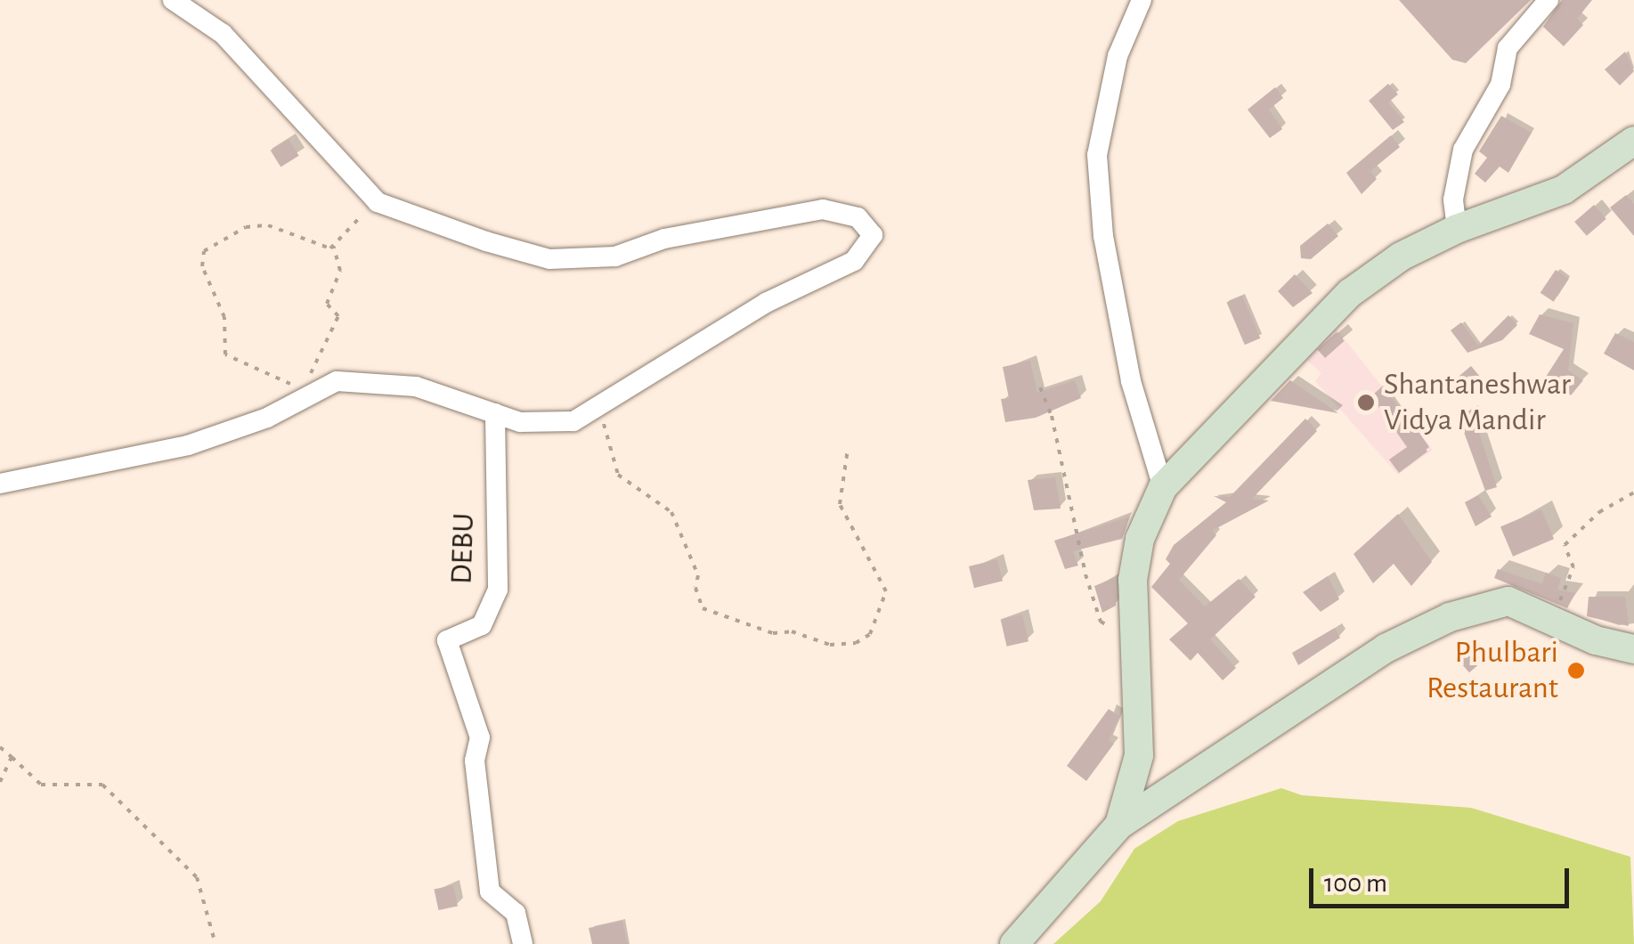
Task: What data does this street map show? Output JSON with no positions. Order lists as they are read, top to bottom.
{
  "streets": {
    "street": ["DEBU"]
  },
  "places": ["Shantaneshwar Vidya Mandir", "Phulbari Restaurant"],
  "scale_bar": "100 m"
}
